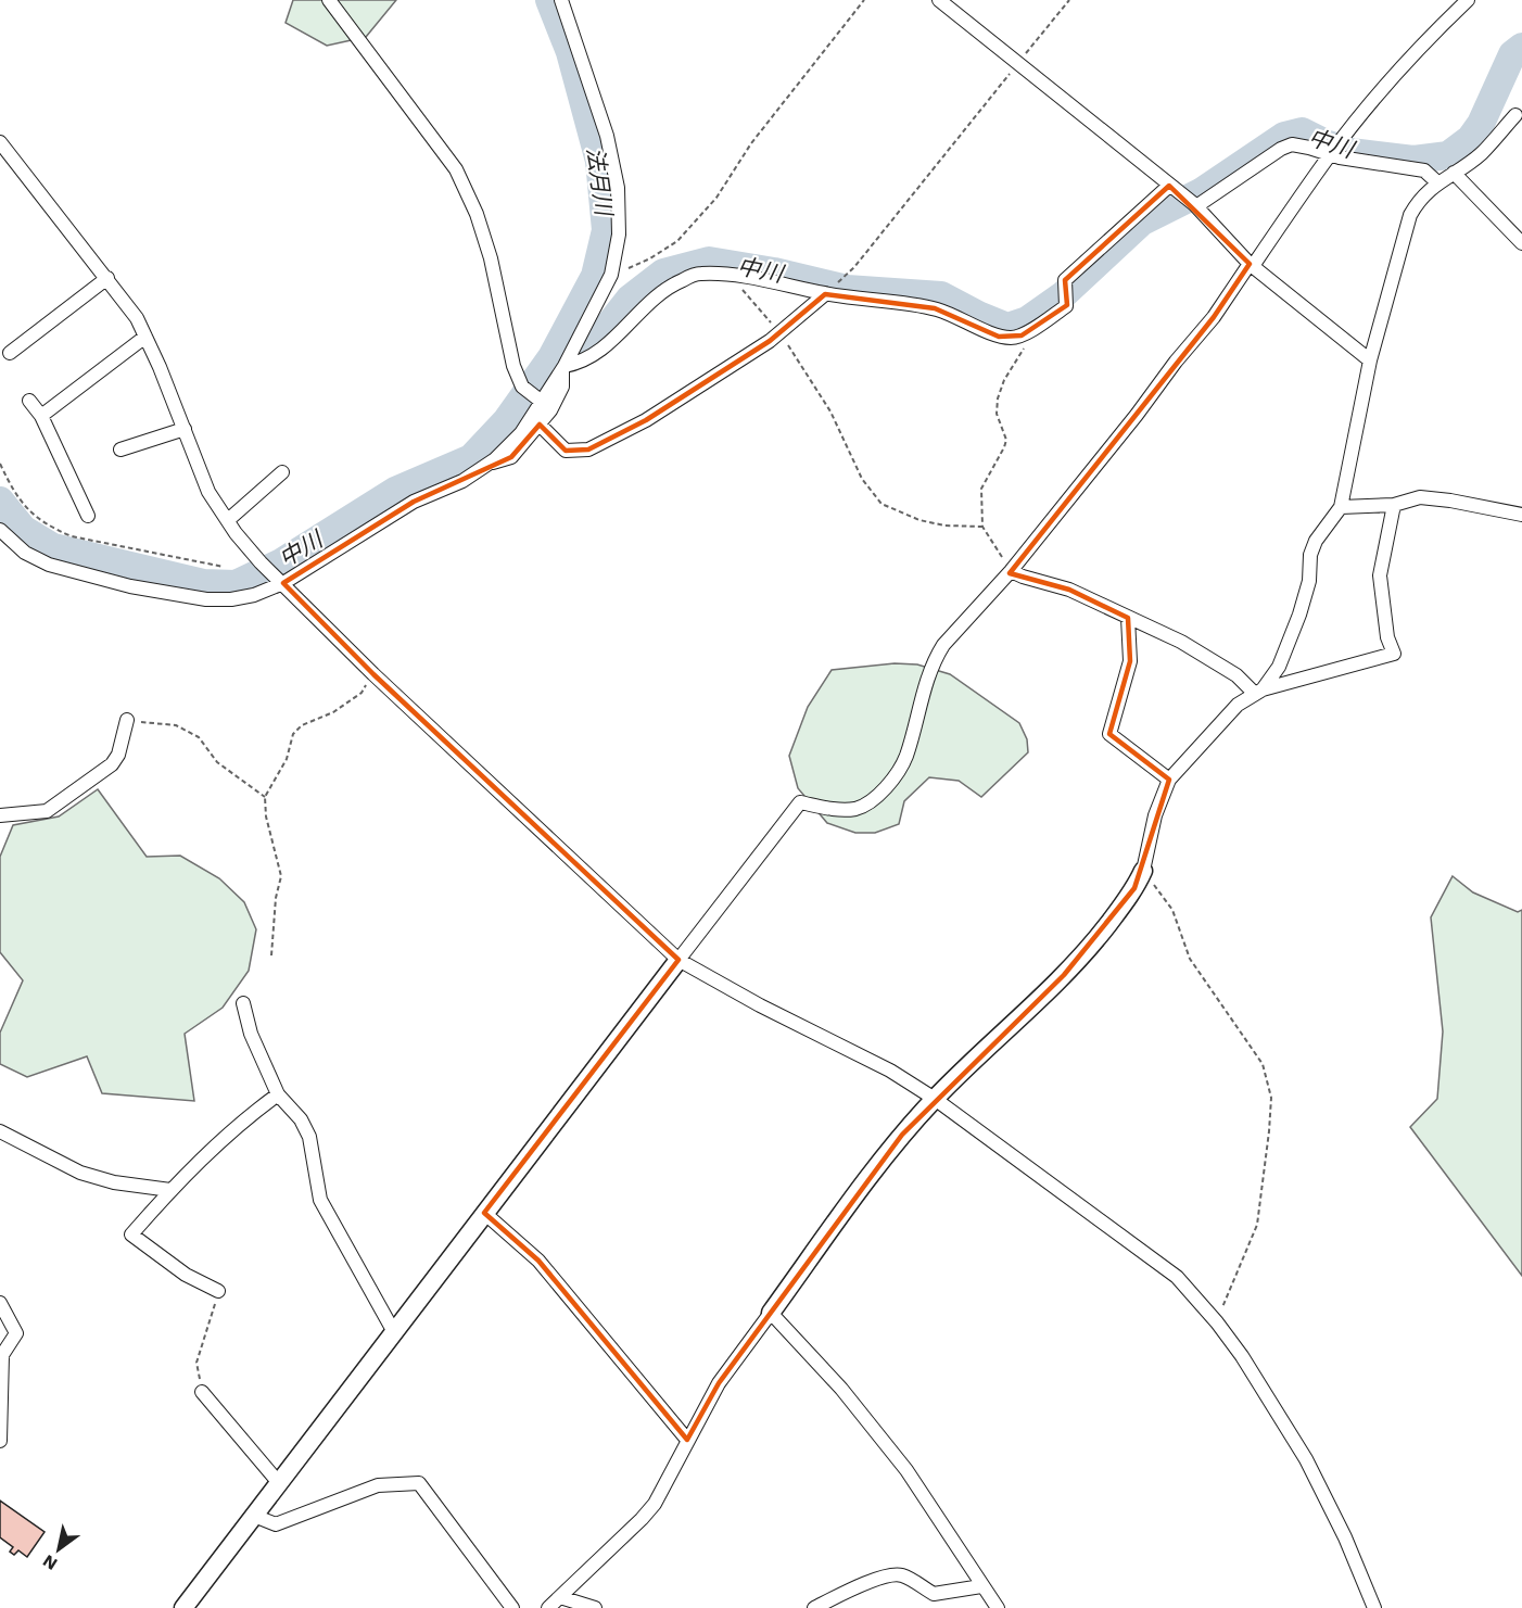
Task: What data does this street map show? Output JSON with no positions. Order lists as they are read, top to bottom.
{
  "water": ["中川", "法月川"],
  "north": "bottom left"
}
